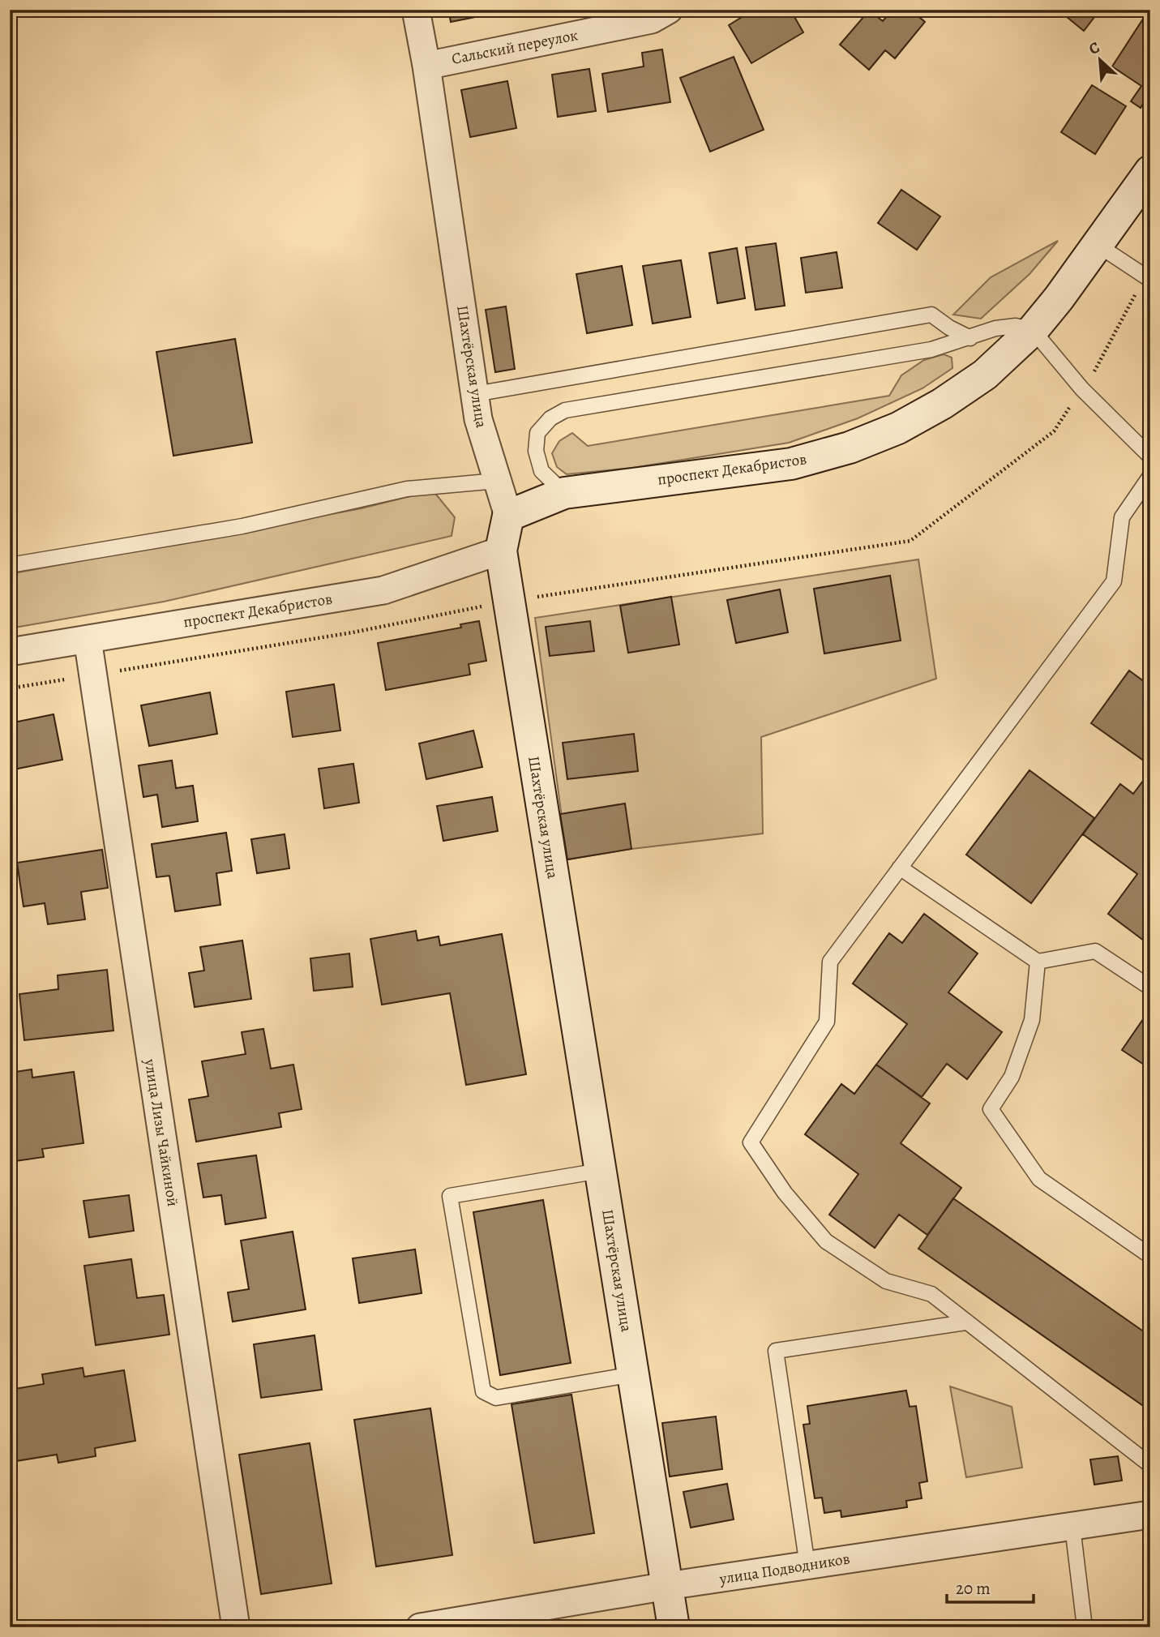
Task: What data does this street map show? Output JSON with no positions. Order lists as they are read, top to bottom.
{
  "streets": {
    "main road": ["Шахтёрская улица", "проспект Декабристов"],
    "street": ["Сальский переулок", "улица Лизы Чайкиной", "улица Подводников"]
  },
  "crossings": [
    ["Сальский переулок", "Шахтёрская улица"],
    ["Шахтёрская улица", "проспект Декабристов"],
    ["Шахтёрская улица", "улица Подводников"],
    ["проспект Декабристов", "улица Лизы Чайкиной"]
  ],
  "scale_bar": "20 m",
  "north": "top left"
}
